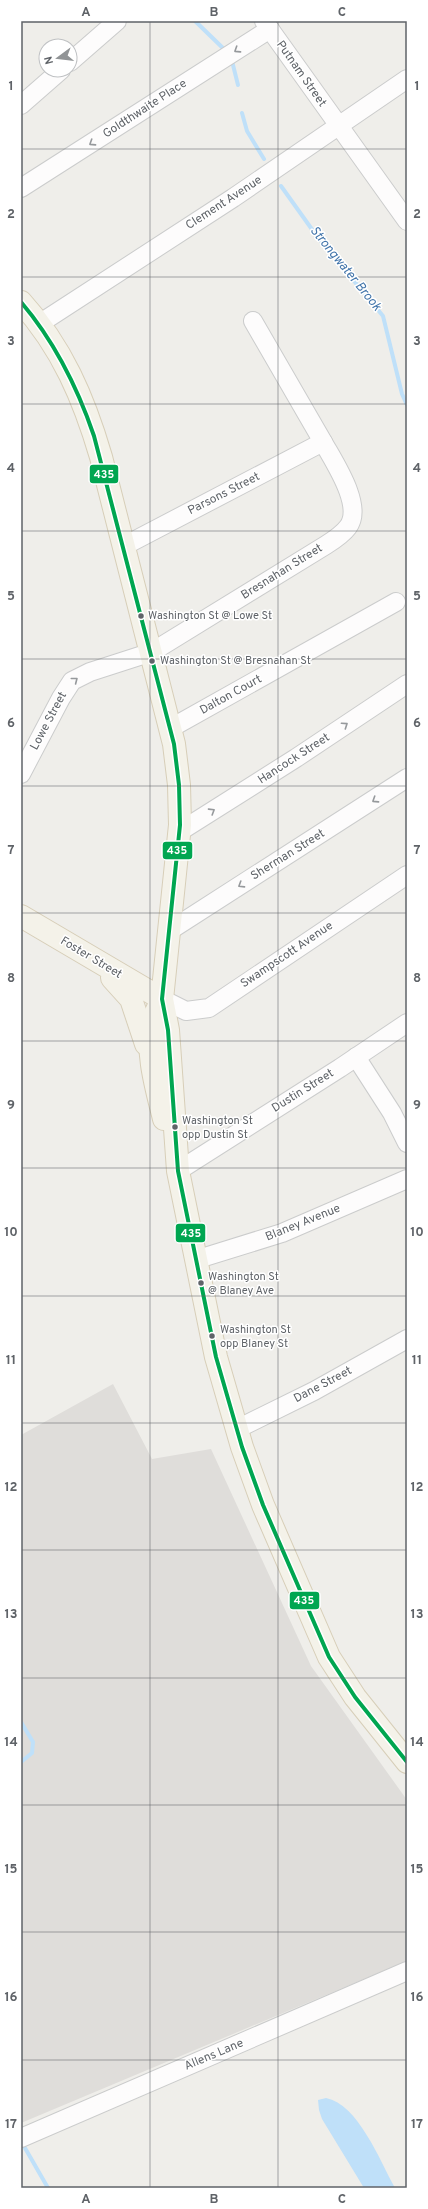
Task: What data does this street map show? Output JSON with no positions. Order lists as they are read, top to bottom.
{
  "streets": {
    "main road": ["Foster Street"],
    "street": [
      "Putnam Street",
      "Goldthwaite Place",
      "Clement Avenue",
      "Parsons Street",
      "Bresnahan Street",
      "Dalton Court",
      "Lowe Street",
      "Hancock Street",
      "Sherman Street",
      "Swampscott Avenue",
      "Dustin Street",
      "Blaney Avenue",
      "Dane Street",
      "Allens Lane"
    ]
  },
  "crossings": [
    ["Putnam Street", "Goldthwaite Place"],
    ["Putnam Street", "Clement Avenue"],
    ["Parsons Street", "Bresnahan Street"],
    ["Bresnahan Street", "Lowe Street"],
    ["Swampscott Avenue", "Foster Street"]
  ],
  "one_way": ["Lowe Street", "Hancock Street", "Sherman Street"],
  "water": ["Strongwater Brook"],
  "places": [
    "Washington St @ Lowe St",
    "Washington St @ Bresnahan St",
    "Washington St opp Dustin St",
    "Washington St @ Blaney Ave",
    "Washington St opp Blaney St"
  ],
  "lines": ["transit line 435"],
  "north": "left",
  "grid": {
    "columns": ["A", "B", "C"],
    "rows": [
      "1",
      "2",
      "3",
      "4",
      "5",
      "6",
      "7",
      "8",
      "9",
      "10",
      "11",
      "12",
      "13",
      "14",
      "15",
      "16",
      "17"
    ]
  }
}
